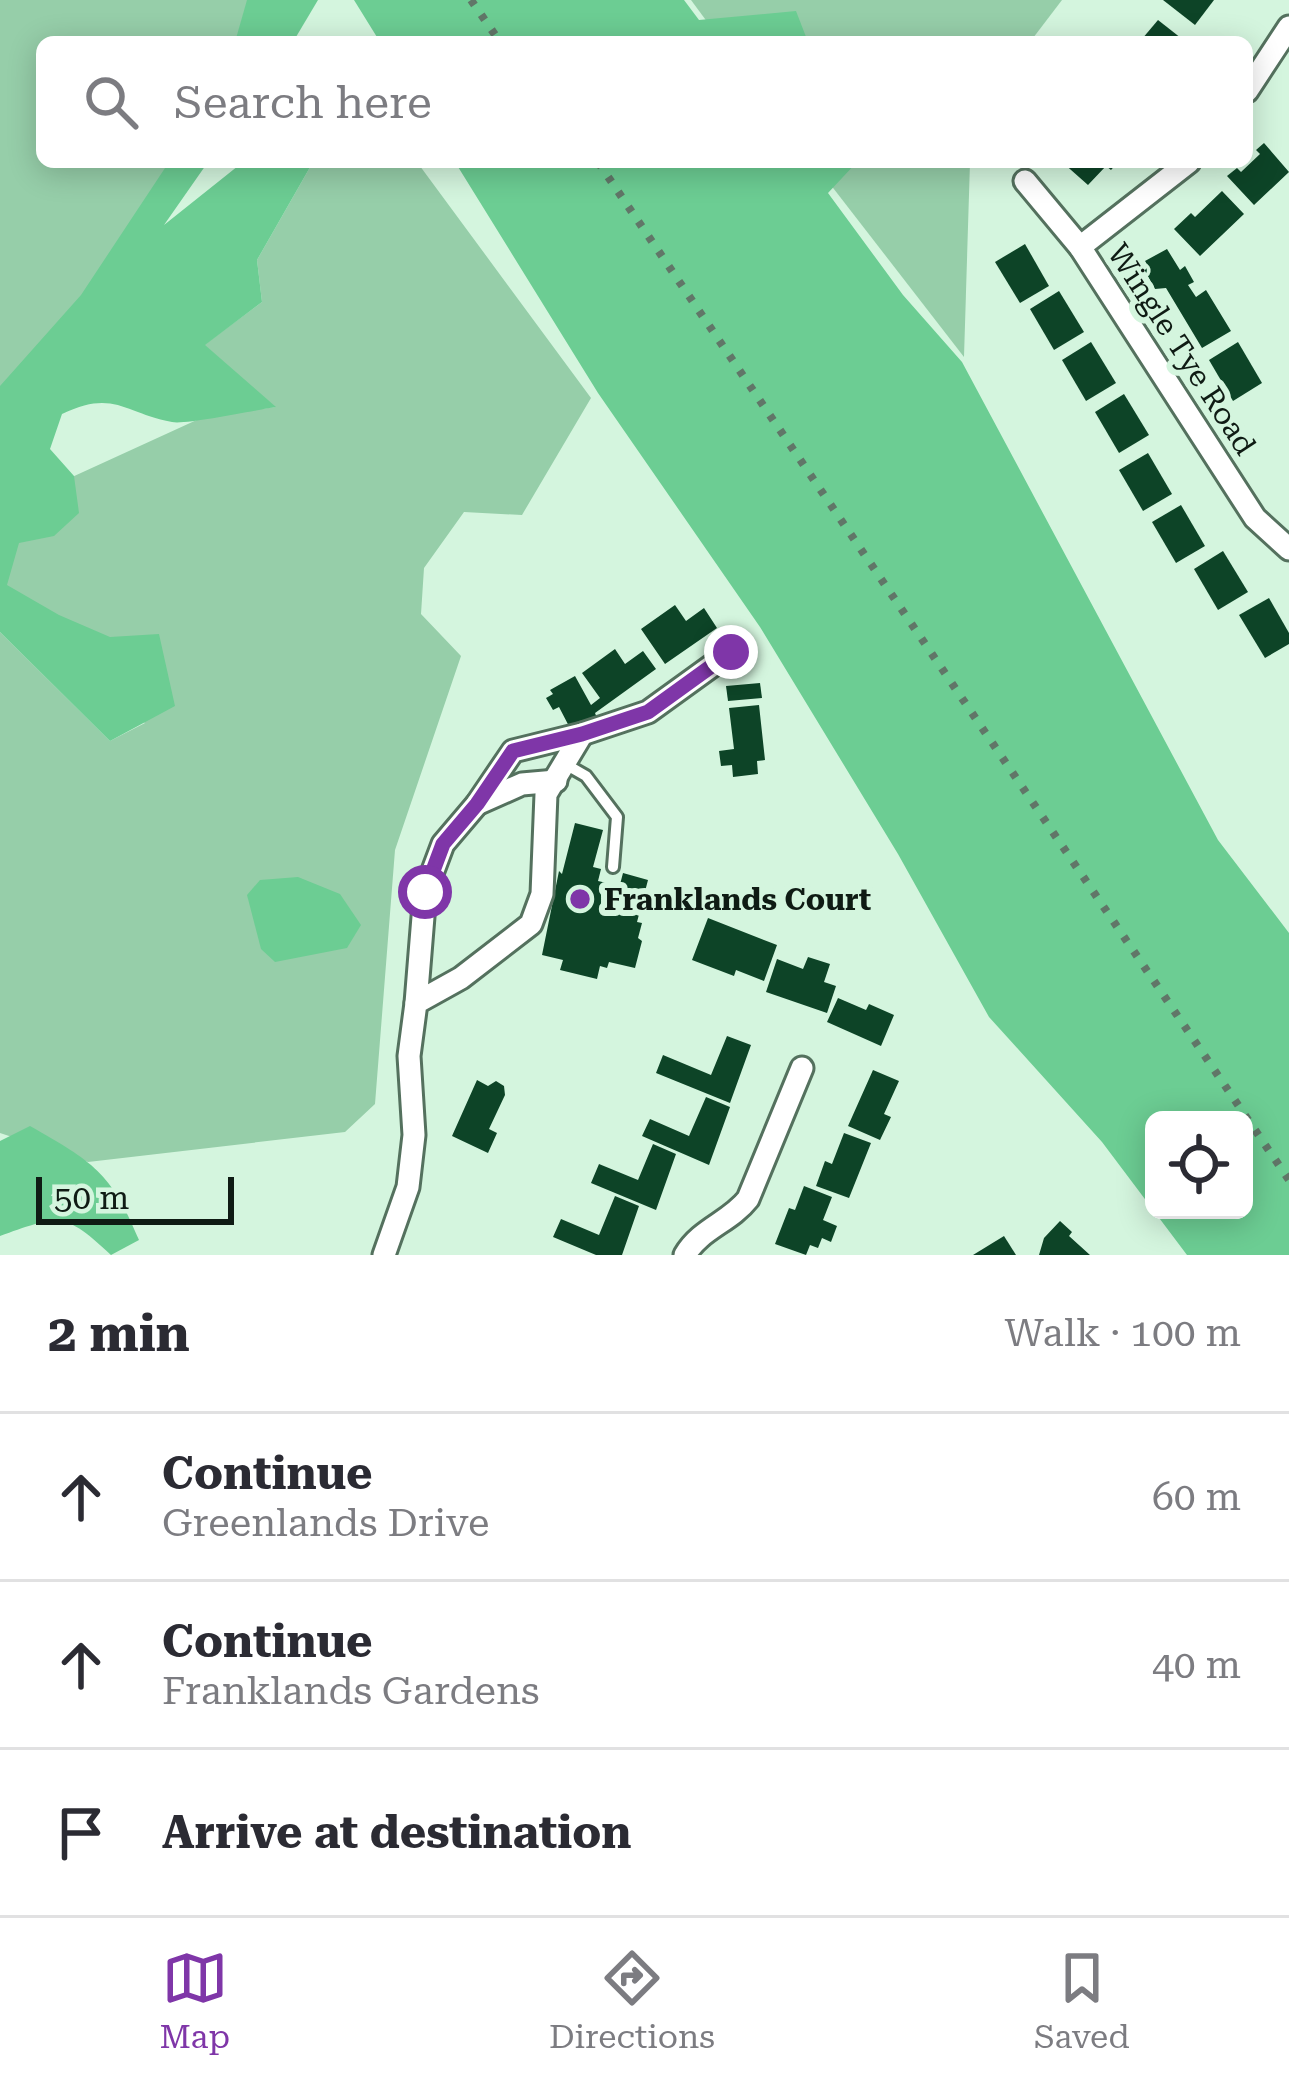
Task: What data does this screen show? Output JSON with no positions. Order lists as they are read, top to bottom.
{
  "streets": {
    "street": ["Wingle Tye Road"]
  },
  "places": ["Franklands Court"],
  "scale_bar": "50 m",
  "page": {
    "search": "Search here",
    "scale": "50 m",
    "heading": ["2 min", "Walk · 100 m"],
    "list": [
      ["Continue", "Greenlands Drive", "60 m"],
      ["Continue", "Franklands Gardens", "40 m"],
      "Arrive at destination"
    ],
    "nav": ["Map", "Directions", "Saved"]
  }
}
